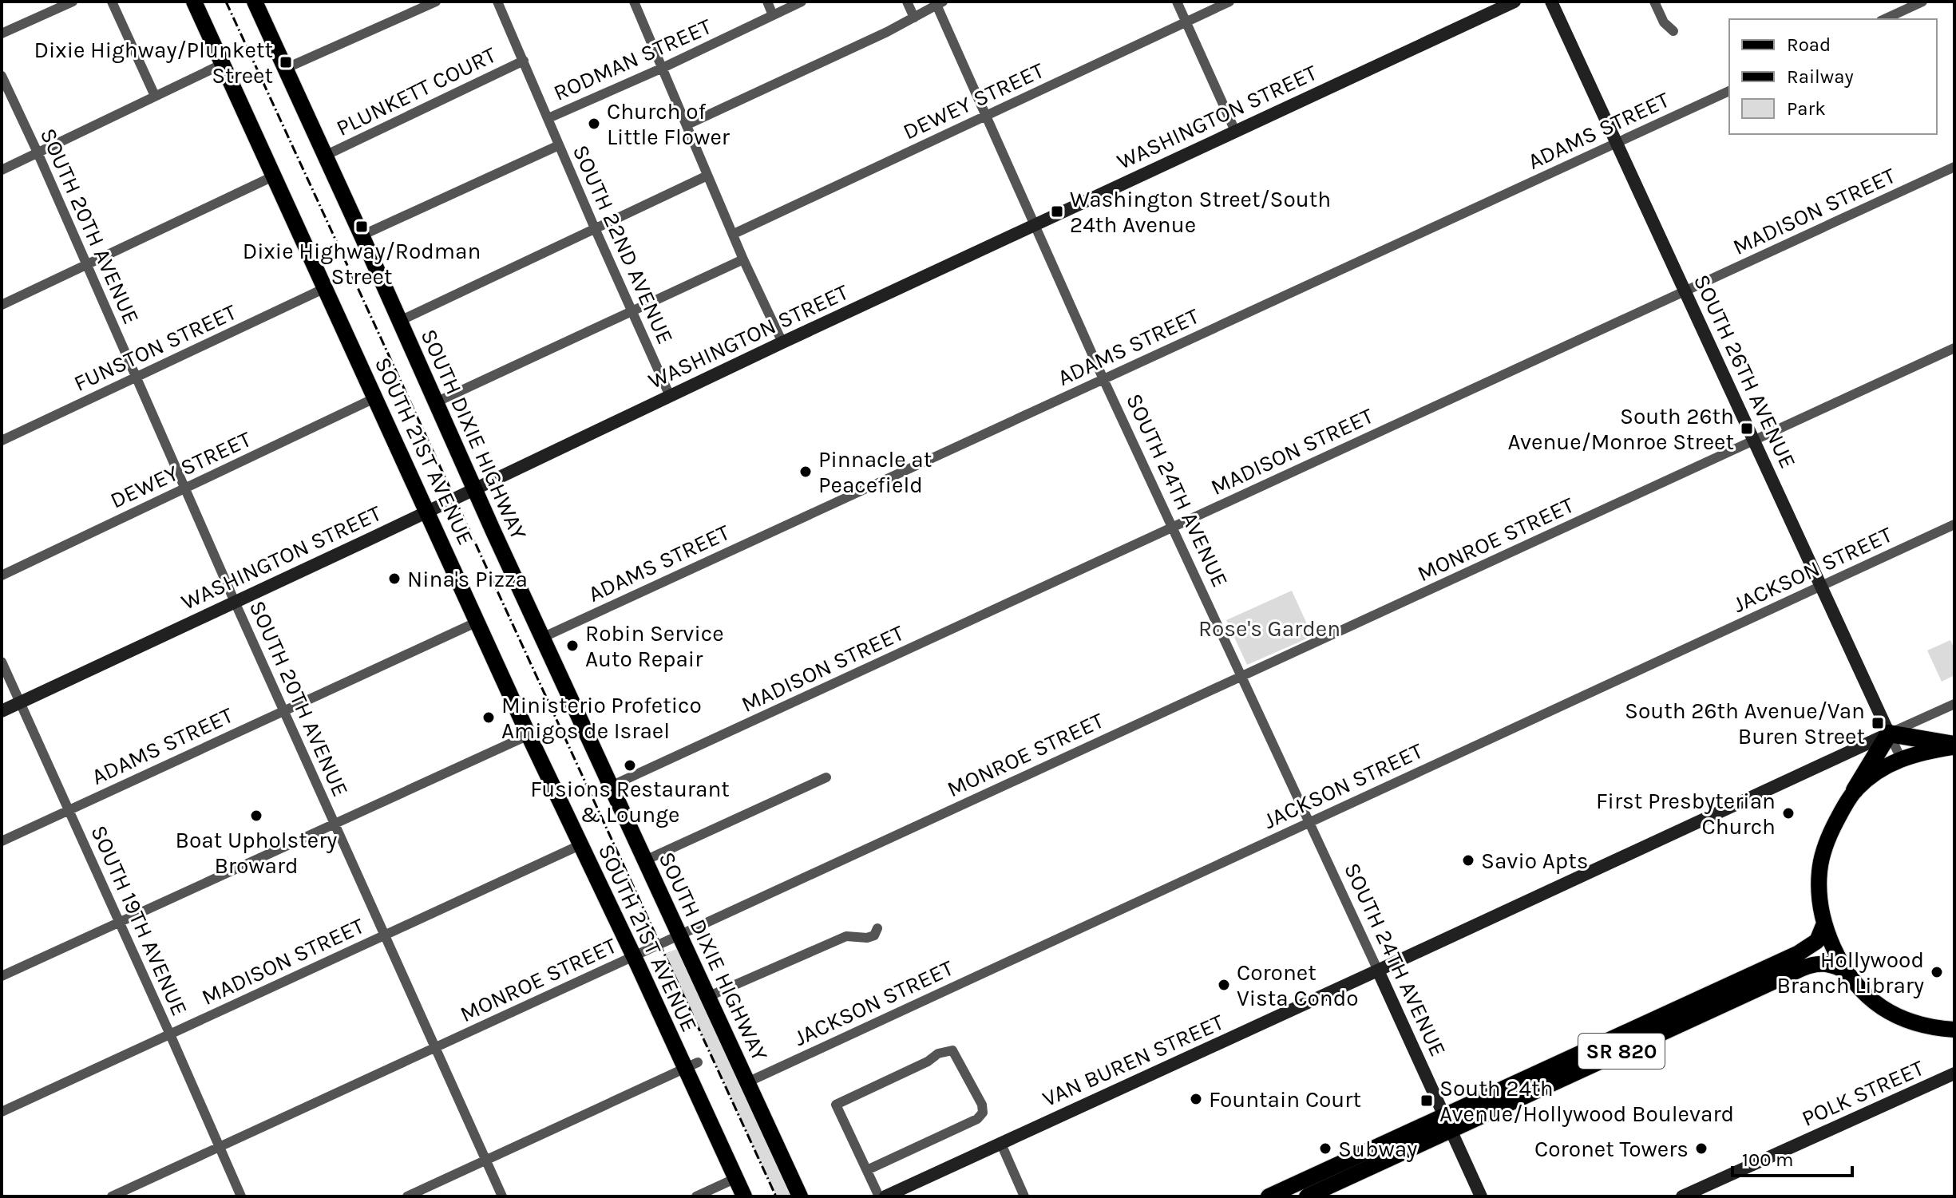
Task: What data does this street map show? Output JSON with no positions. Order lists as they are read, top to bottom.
{
  "streets": {
    "main road": ["SOUTH DIXIE HIGHWAY", "SOUTH 21ST AVENUE", "SR 820"],
    "street": [
      "RODMAN STREET",
      "PLUNKETT COURT",
      "DEWEY STREET",
      "WASHINGTON STREET",
      "ADAMS STREET",
      "MADISON STREET",
      "SOUTH 20TH AVENUE",
      "SOUTH 22ND AVENUE",
      "FUNSTON STREET",
      "SOUTH 26TH AVENUE",
      "SOUTH 24TH AVENUE",
      "MONROE STREET",
      "JACKSON STREET",
      "SOUTH 19TH AVENUE",
      "VAN BUREN STREET",
      "POLK STREET"
    ]
  },
  "crossings": [
    ["RODMAN STREET", "SOUTH 22ND AVENUE"],
    ["PLUNKETT COURT", "SOUTH 22ND AVENUE"],
    ["PLUNKETT COURT", "SOUTH DIXIE HIGHWAY"],
    ["DEWEY STREET", "SOUTH 20TH AVENUE"],
    ["DEWEY STREET", "SOUTH 21ST AVENUE"],
    ["DEWEY STREET", "SOUTH 24TH AVENUE"],
    ["WASHINGTON STREET", "SOUTH 20TH AVENUE"],
    ["WASHINGTON STREET", "SOUTH 22ND AVENUE"],
    ["WASHINGTON STREET", "SOUTH DIXIE HIGHWAY"],
    ["WASHINGTON STREET", "SOUTH 21ST AVENUE"],
    ["WASHINGTON STREET", "SOUTH 24TH AVENUE"],
    ["WASHINGTON STREET", "SOUTH 19TH AVENUE"],
    ["ADAMS STREET", "SOUTH 20TH AVENUE"],
    ["ADAMS STREET", "SOUTH 26TH AVENUE"],
    ["ADAMS STREET", "SOUTH DIXIE HIGHWAY"],
    ["ADAMS STREET", "SOUTH 21ST AVENUE"],
    ["ADAMS STREET", "SOUTH 24TH AVENUE"],
    ["ADAMS STREET", "SOUTH 19TH AVENUE"],
    ["MADISON STREET", "SOUTH 20TH AVENUE"],
    ["MADISON STREET", "SOUTH 26TH AVENUE"],
    ["MADISON STREET", "SOUTH DIXIE HIGHWAY"],
    ["MADISON STREET", "SOUTH 21ST AVENUE"],
    ["MADISON STREET", "SOUTH 24TH AVENUE"],
    ["MADISON STREET", "SOUTH 19TH AVENUE"],
    ["SOUTH 20TH AVENUE", "FUNSTON STREET"],
    ["SOUTH 20TH AVENUE", "MONROE STREET"],
    ["FUNSTON STREET", "SOUTH 21ST AVENUE"],
    ["SOUTH 26TH AVENUE", "MONROE STREET"],
    ["SOUTH 26TH AVENUE", "JACKSON STREET"],
    ["SOUTH 26TH AVENUE", "VAN BUREN STREET"],
    ["SOUTH DIXIE HIGHWAY", "MONROE STREET"],
    ["SOUTH DIXIE HIGHWAY", "JACKSON STREET"],
    ["SOUTH 21ST AVENUE", "MONROE STREET"],
    ["SOUTH 24TH AVENUE", "MONROE STREET"],
    ["SOUTH 24TH AVENUE", "JACKSON STREET"],
    ["SOUTH 24TH AVENUE", "SR 820"],
    ["SOUTH 24TH AVENUE", "VAN BUREN STREET"],
    ["MONROE STREET", "SOUTH 19TH AVENUE"]
  ],
  "parks": ["Rose's Garden"],
  "places": {
    "transit": [
      "Dixie Highway/Plunkett Street",
      "Washington Street/South 24th Avenue",
      "Dixie Highway/Rodman Street",
      "South 26th Avenue/Monroe Street",
      "South 26th Avenue/Van Buren Street",
      "South 24th Avenue/Hollywood Boulevard"
    ],
    "other": [
      "Church of Little Flower",
      "Pinnacle at Peacefield",
      "Nina's Pizza",
      "Robin Service Auto Repair",
      "Ministerio Profetico Amigos de Israel",
      "Fusions Restaurant & Lounge",
      "First Presbyterian Church",
      "Boat Upholstery Broward",
      "Savio Apts",
      "Hollywood Branch Library",
      "Coronet Vista Condo",
      "Fountain Court",
      "Subway",
      "Coronet Towers"
    ]
  },
  "legend": ["Road", "Railway", "Park"],
  "scale_bar": "100 m"
}
